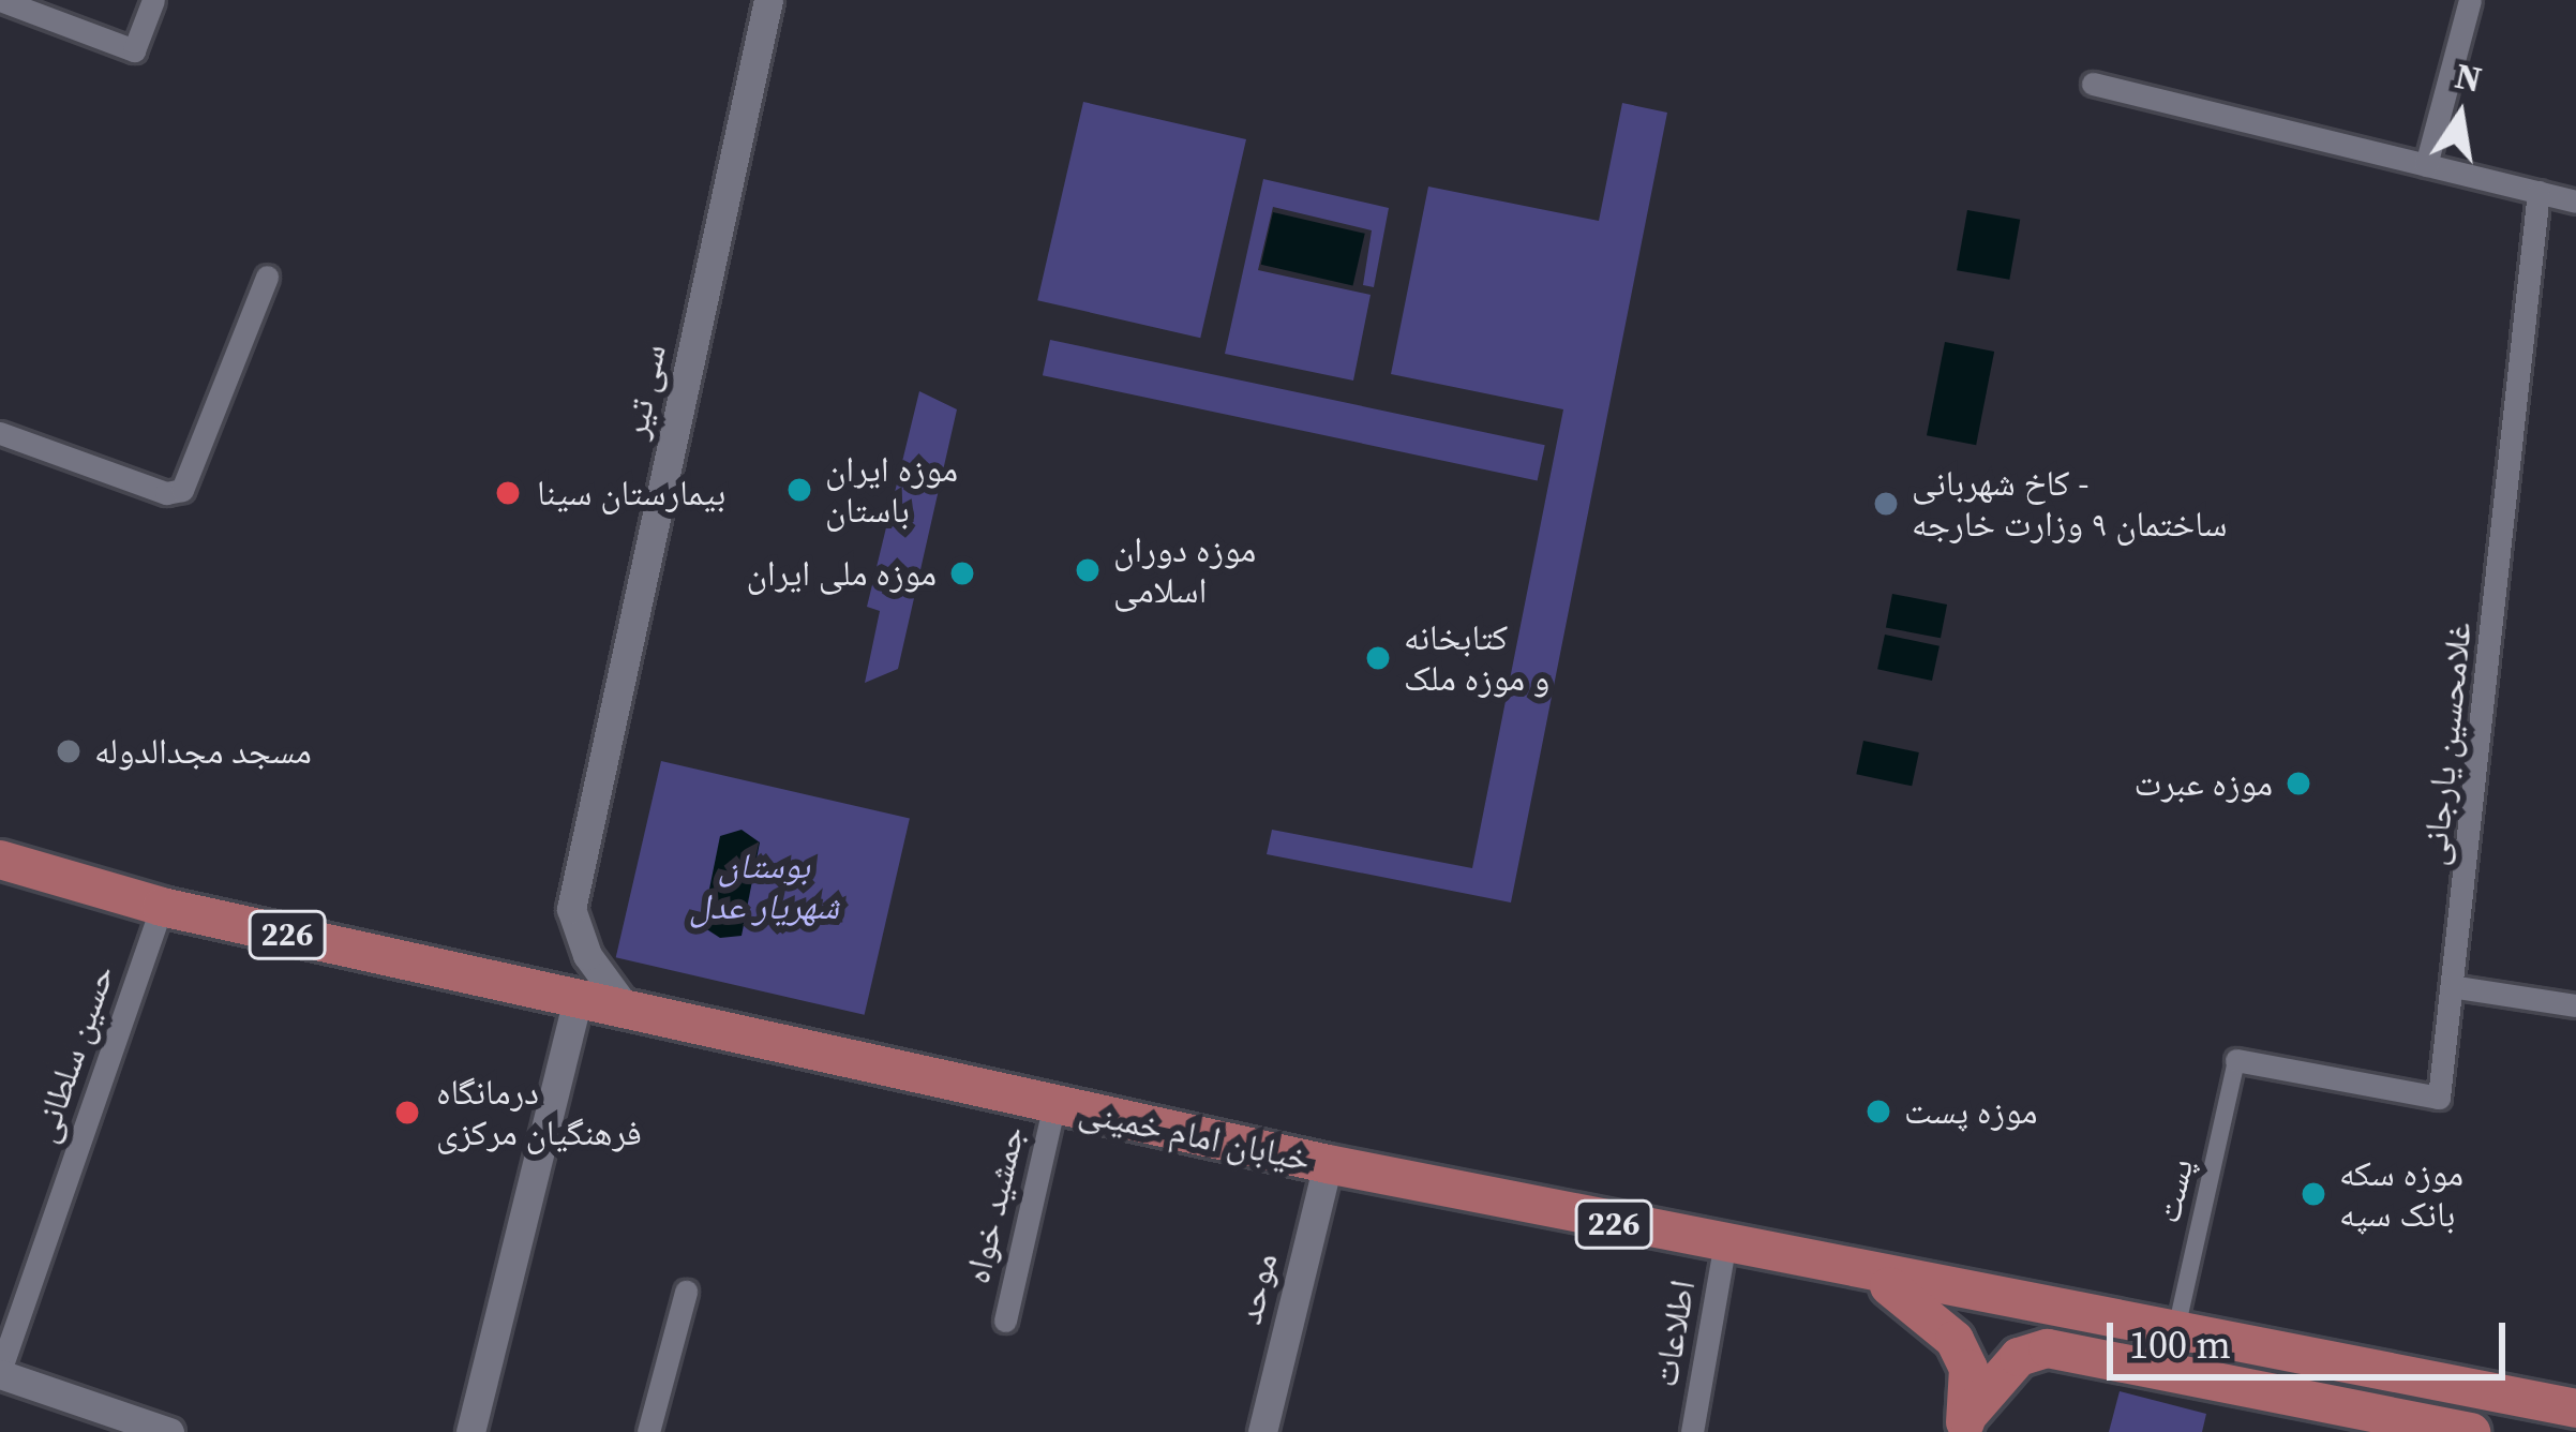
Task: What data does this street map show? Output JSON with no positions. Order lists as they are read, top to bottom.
{
  "streets": {
    "main road": ["226", "خیابان امام خمینی"],
    "street": [
      "سی تیر",
      "غلامحسین یارجانی",
      "حسین سلطانی",
      "پست",
      "جمشید خواه",
      "موحد",
      "اطلاعات"
    ]
  },
  "crossings": [
    ["سی تیر", "خیابان امام خمینی"],
    ["غلامحسین یارجانی", "پست"],
    ["حسین سلطانی", "خیابان امام خمینی"],
    ["خیابان امام خمینی", "پست"],
    ["خیابان امام خمینی", "جمشید خواه"],
    ["خیابان امام خمینی", "موحد"],
    ["خیابان امام خمینی", "اطلاعات"]
  ],
  "parks": ["بوستان شهریار عدل"],
  "places": [
    "موزه ایران باستان",
    "بیمارستان سینا",
    "کاخ شهربانی - ساختمان ۹ وزارت خارجه",
    "موزه دوران اسلامی",
    "موزه ملی ایران",
    "کتابخانه و موزه ملک",
    "مسجد مجدالدوله",
    "موزه عبرت",
    "موزه پست",
    "درمانگاه فرهنگیان مرکزی",
    "موزه سکه بانک سپه"
  ],
  "scale_bar": "100 m",
  "north": "top"
}
